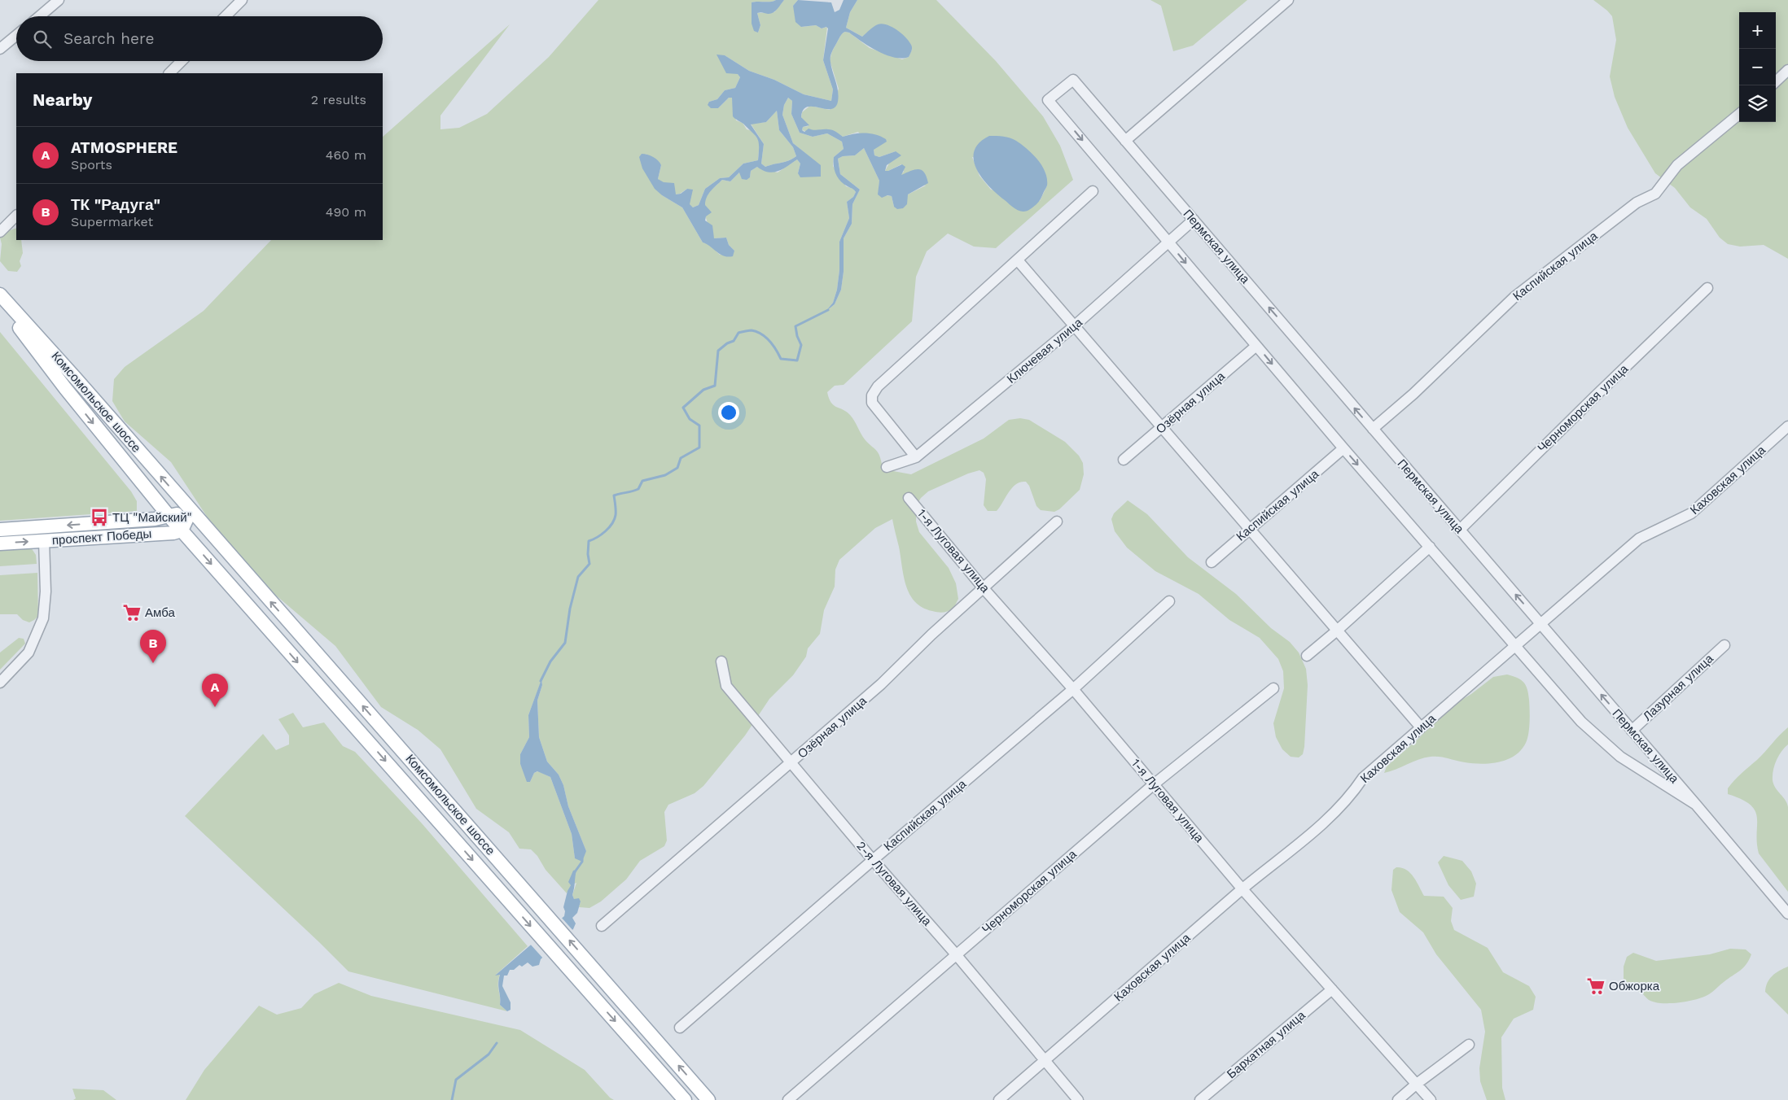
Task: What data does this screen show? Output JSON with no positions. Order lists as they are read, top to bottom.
{
  "streets": {
    "main road": ["Комсомольское шоссе", "проспект Победы"],
    "street": [
      "Пермская улица",
      "Каспийская улица",
      "Ключевая улица",
      "Озёрная улица",
      "Черноморская улица",
      "Каховская улица",
      "1-я Луговая улица",
      "Лазурная улица",
      "2-я Луговая улица",
      "Бархатная улица"
    ]
  },
  "crossings": [
    ["Пермская улица", "Каспийская улица"],
    ["Пермская улица", "Ключевая улица"],
    ["Пермская улица", "Черноморская улица"],
    ["Пермская улица", "Каховская улица"],
    ["Пермская улица", "Лазурная улица"],
    ["Каспийская улица", "1-я Луговая улица"],
    ["Каспийская улица", "2-я Луговая улица"],
    ["Комсомольское шоссе", "проспект Победы"],
    ["Озёрная улица", "1-я Луговая улица"],
    ["Озёрная улица", "2-я Луговая улица"],
    ["Черноморская улица", "1-я Луговая улица"],
    ["Черноморская улица", "2-я Луговая улица"],
    ["Каховская улица", "1-я Луговая улица"],
    ["Каховская улица", "2-я Луговая улица"],
    ["1-я Луговая улица", "Бархатная улица"]
  ],
  "places": {
    "bus stop": ["ТЦ \"Майский\""],
    "supermarket": ["Амба", "Обжорка"]
  },
  "page": {
    "map_buttons": ["+", "−"],
    "search": "Search here",
    "heading": ["Nearby", "2 results"],
    "list": [
      {
        "mark": "A",
        "name": "ATMOSPHERE",
        "note": "Sports",
        "value": "460 m"
      },
      {
        "mark": "B",
        "name": "ТК \"Радуга\"",
        "note": "Supermarket",
        "value": "490 m"
      }
    ],
    "pins": ["B", "A"]
  }
}
